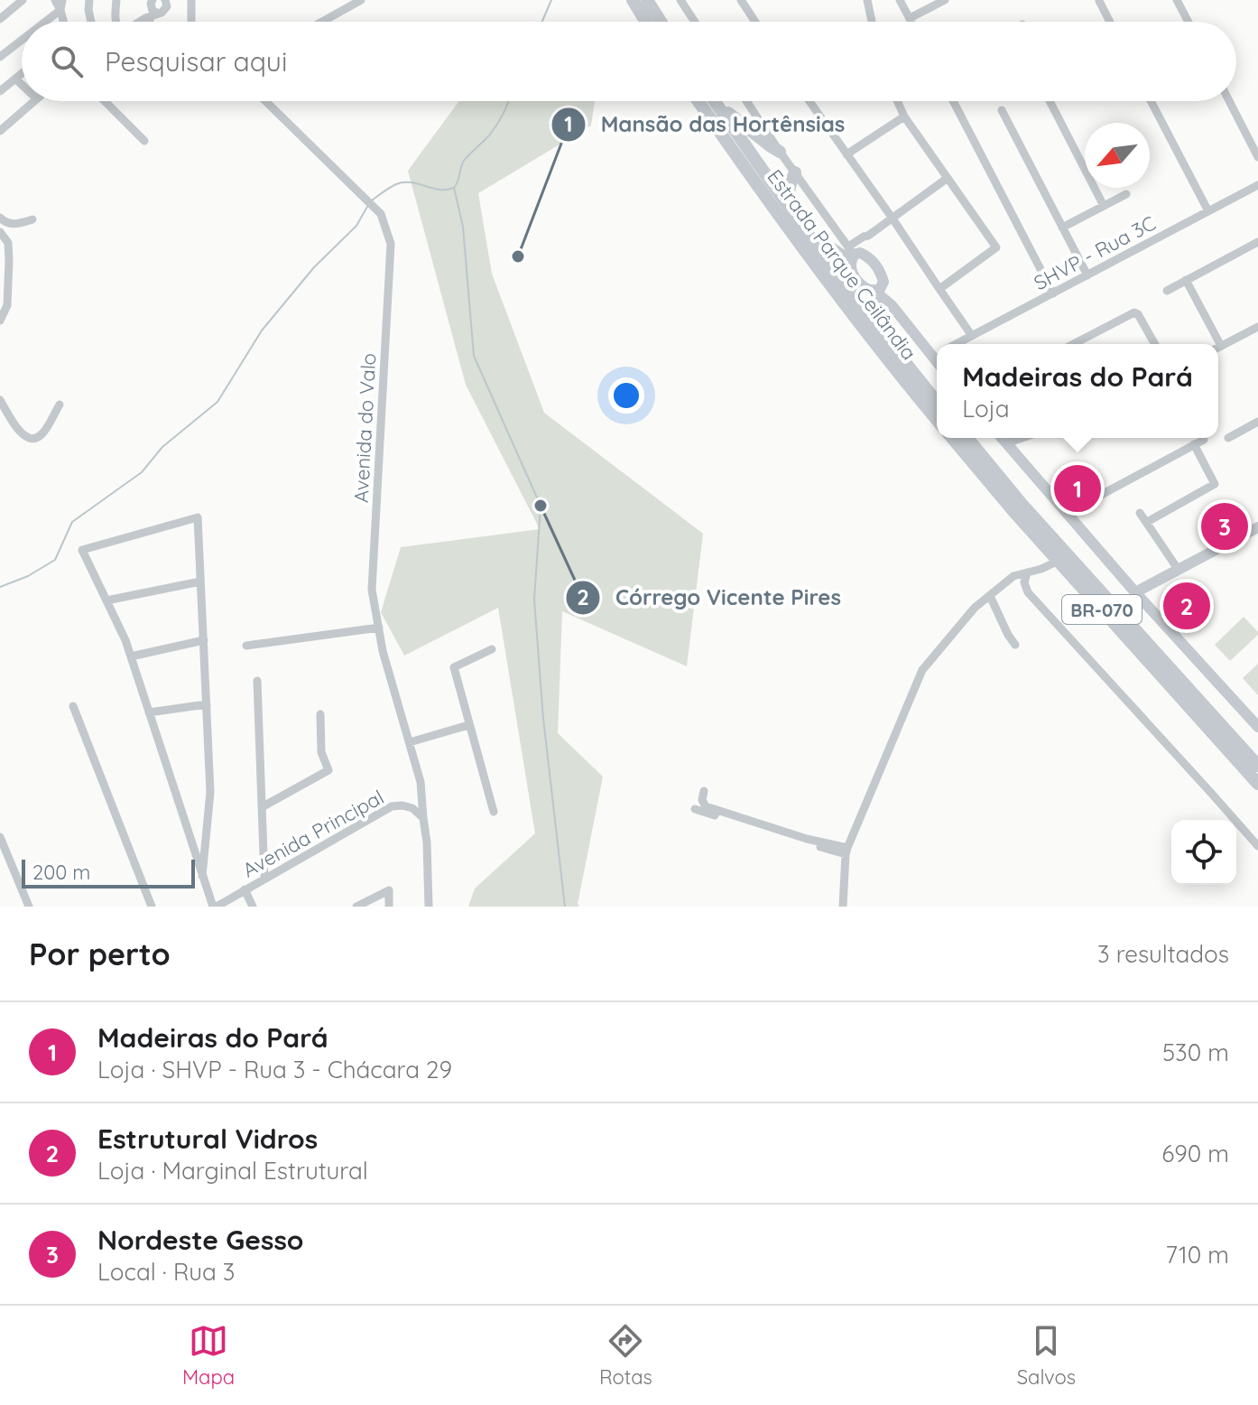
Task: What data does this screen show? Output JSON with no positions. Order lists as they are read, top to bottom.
{
  "streets": {
    "highway": ["Estrada Parque Ceilândia", "BR-070"],
    "street": ["SHVP - Rua 3C", "Avenida do Valo", "Avenida Principal"]
  },
  "crossings": [
    ["Avenida do Valo", "Avenida Principal"]
  ],
  "places": ["Mansão das Hortênsias", "Córrego Vicente Pires"],
  "scale_bar": "200 m",
  "north": "bottom left",
  "page": {
    "search": "Pesquisar aqui",
    "popup": ["Madeiras do Pará", "Loja"],
    "pins": ["1", "3", "2"],
    "scale": "200 m",
    "heading": ["Por perto", "3 resultados"],
    "list": [
      {
        "mark": "1",
        "name": "Madeiras do Pará",
        "note": "Loja · SHVP - Rua 3 - Chácara 29",
        "value": "530 m"
      },
      {
        "mark": "2",
        "name": "Estrutural Vidros",
        "note": "Loja · Marginal Estrutural",
        "value": "690 m"
      },
      {
        "mark": "3",
        "name": "Nordeste Gesso",
        "note": "Local · Rua 3",
        "value": "710 m"
      }
    ],
    "nav": ["Mapa", "Rotas", "Salvos"]
  }
}
